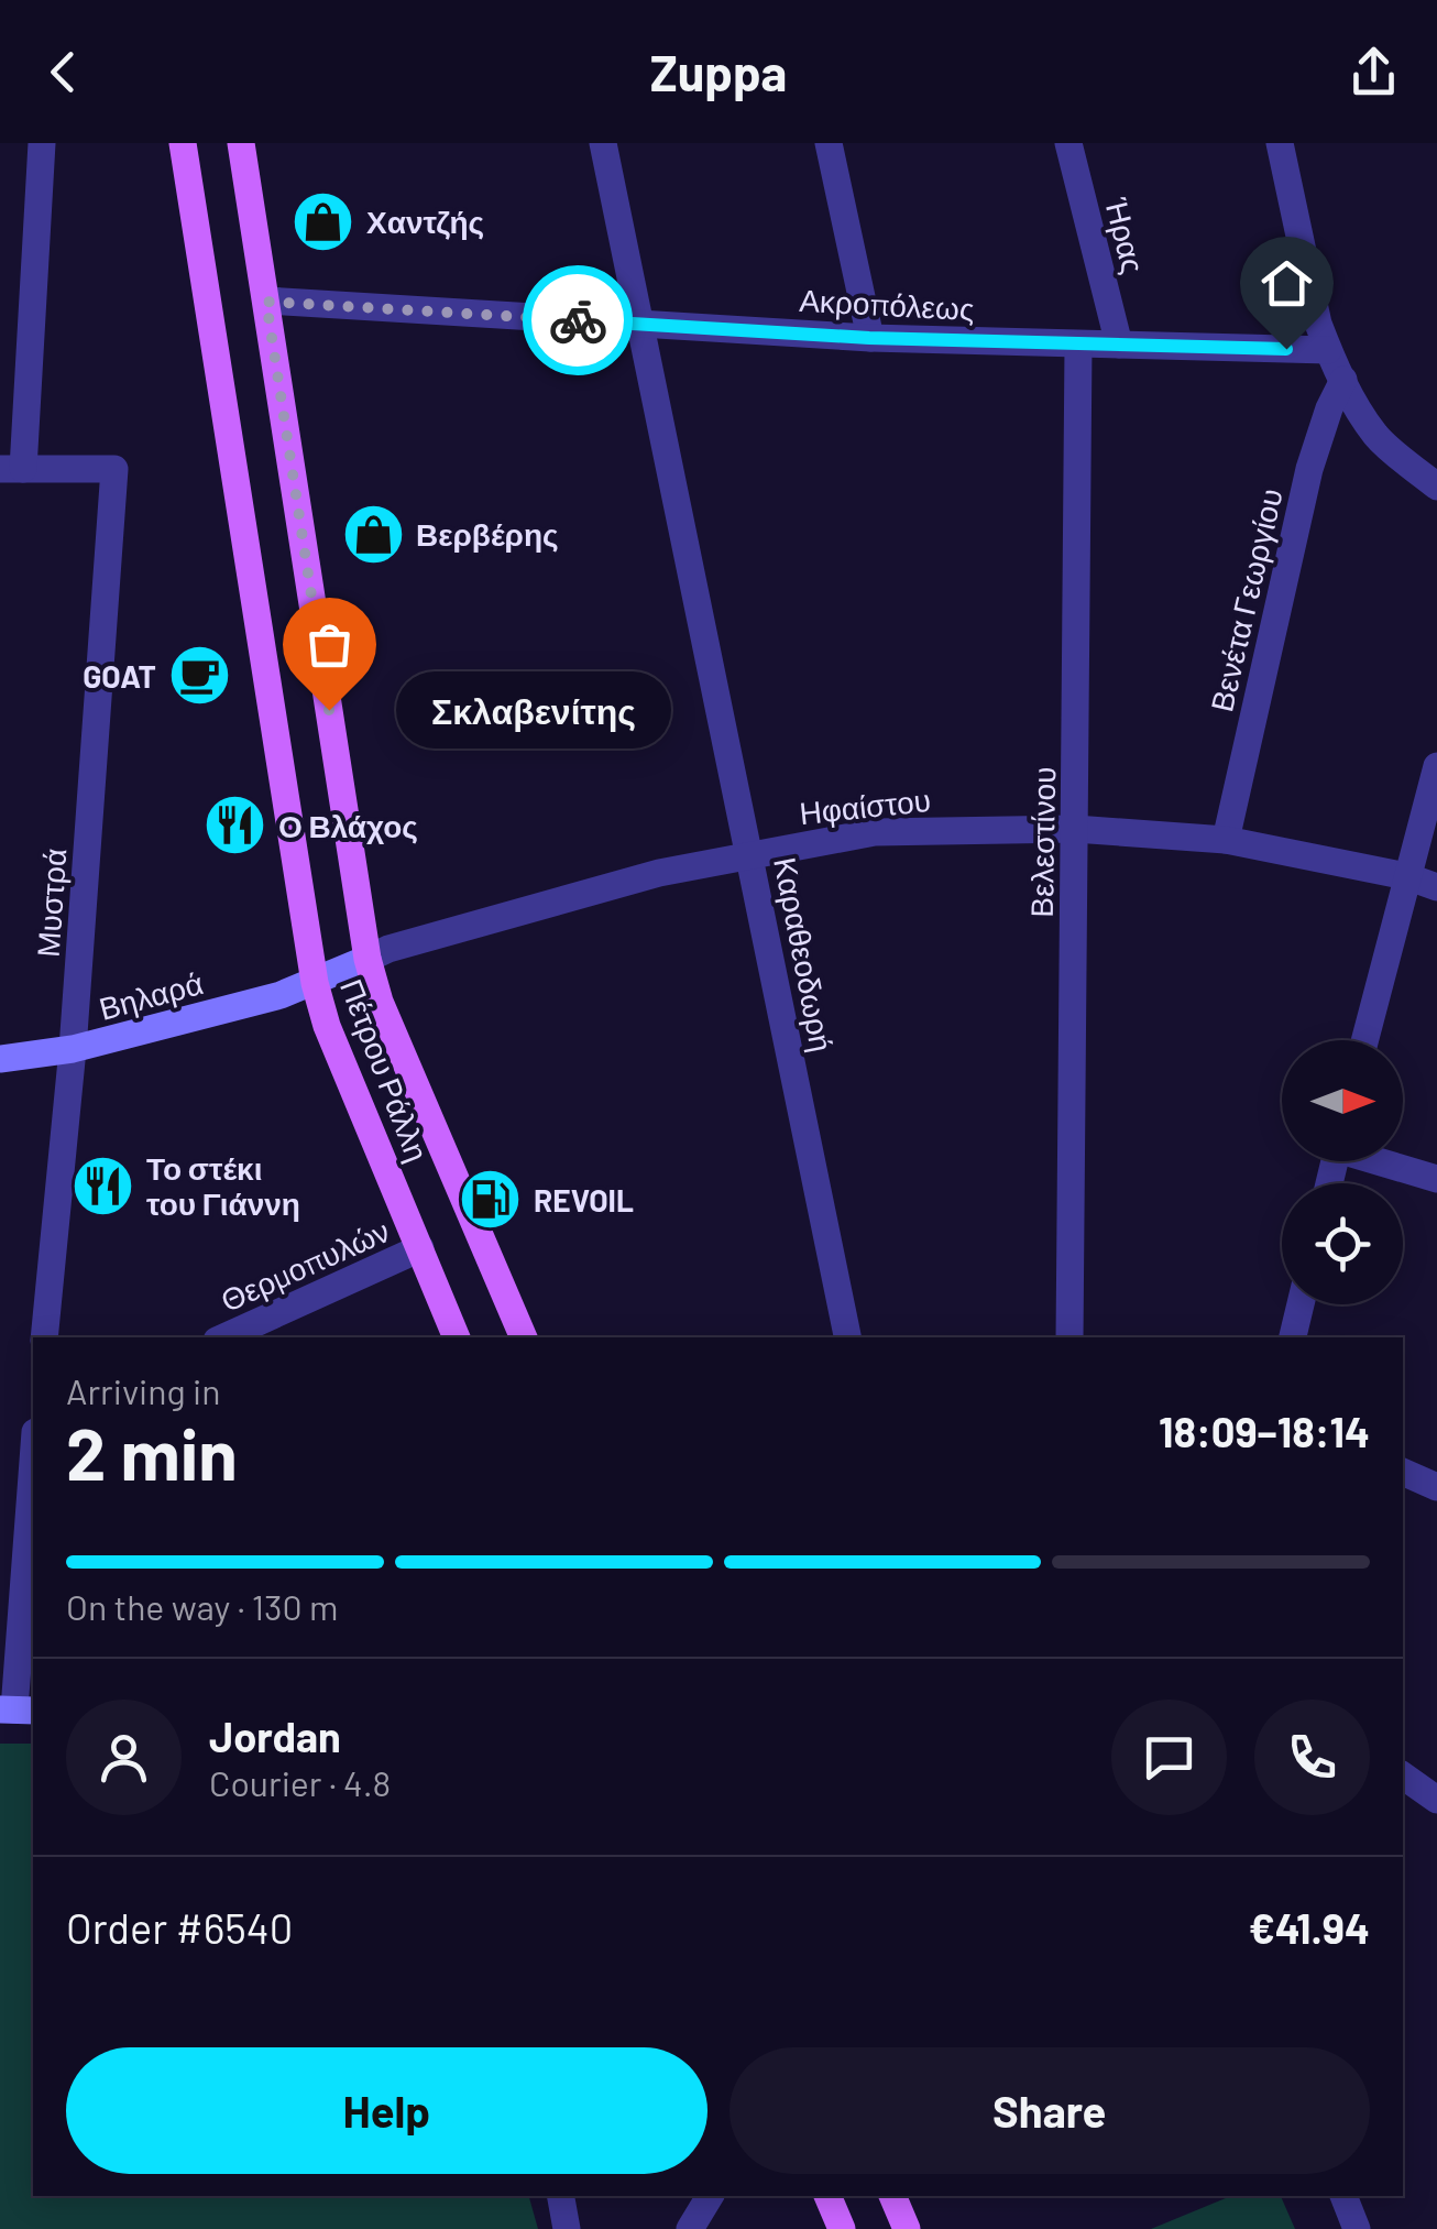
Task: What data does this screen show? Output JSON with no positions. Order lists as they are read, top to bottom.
{
  "streets": {
    "main road": ["Πέτρου Ράλλη"],
    "street": [
      "Ήρας",
      "Ακροπόλεως",
      "Βενέτα Γεωργίου",
      "Ηφαίστου",
      "Βελεστίνου",
      "Μυστρά",
      "Καραθεοδωρή",
      "Βηλαρά",
      "Θερμοπυλών"
    ]
  },
  "crossings": [
    ["Ήρας", "Ακροπόλεως"],
    ["Ακροπόλεως", "Βελεστίνου"],
    ["Ακροπόλεως", "Καραθεοδωρή"],
    ["Ακροπόλεως", "Πέτρου Ράλλη"],
    ["Βενέτα Γεωργίου", "Ηφαίστου"],
    ["Ηφαίστου", "Βελεστίνου"],
    ["Ηφαίστου", "Καραθεοδωρή"],
    ["Ηφαίστου", "Βηλαρά"],
    ["Ηφαίστου", "Πέτρου Ράλλη"],
    ["Μυστρά", "Βηλαρά"],
    ["Βηλαρά", "Πέτρου Ράλλη"],
    ["Πέτρου Ράλλη", "Θερμοπυλών"]
  ],
  "places": {
    "shop": ["Χαντζής", "Βερβέρης"],
    "cafe": ["GOAT"],
    "other": ["Σκλαβενίτης"],
    "restaurant": ["Ο Βλάχος", "Το στέκι του Γιάννη"],
    "fuel station": ["REVOIL"]
  },
  "north": "right",
  "page": {
    "header": "Zuppa",
    "bubble": "Σκλαβενίτης",
    "heading": ["2 min", "Arriving in", "18:09–18:14"],
    "panel": [
      "Jordan",
      "Courier · 4.8",
      "Order #6540",
      "€41.94"
    ],
    "bar": "On the way · 130 m",
    "buttons": ["Help", "Share"]
  }
}
